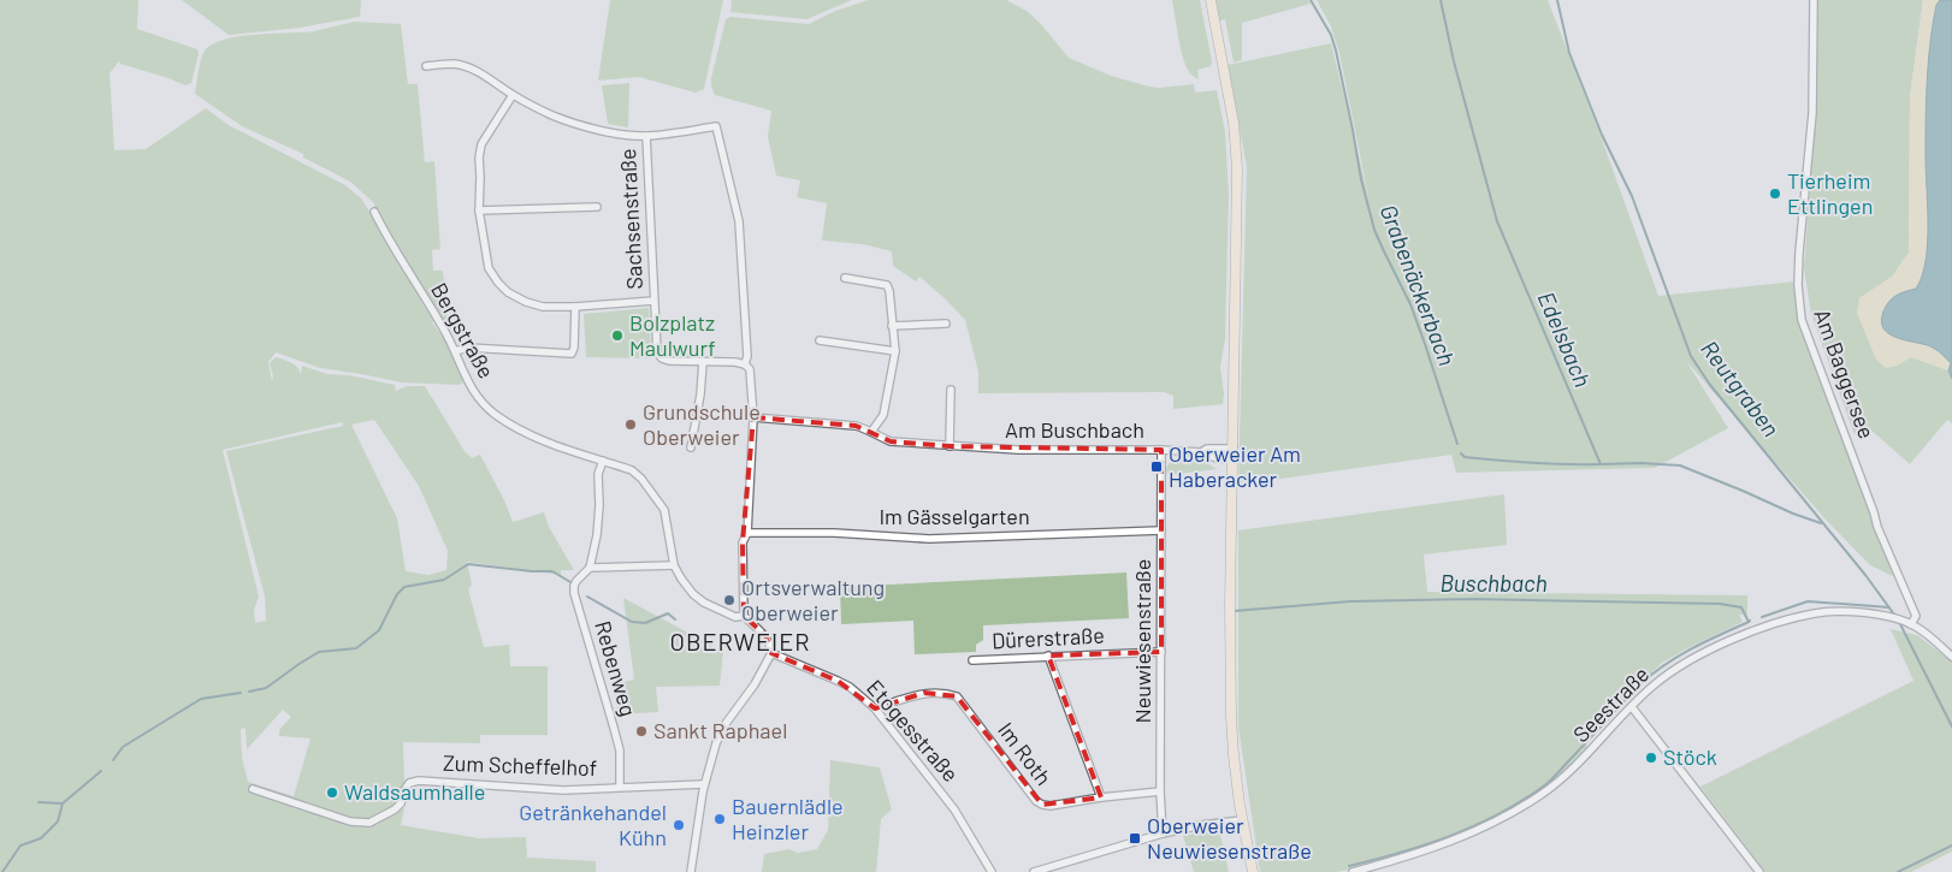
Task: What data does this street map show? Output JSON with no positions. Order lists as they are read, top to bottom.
{
  "streets": {
    "street": [
      "Sachsenstraße",
      "Bergstraße",
      "Am Baggersee",
      "Am Buschbach",
      "Im Gässelgarten",
      "Dürerstraße",
      "Neuwiesenstraße",
      "Rebenweg",
      "Seestraße",
      "Etogesstraße",
      "Im Roth",
      "Zum Scheffelhof"
    ]
  },
  "crossings": [
    ["Bergstraße", "Rebenweg"],
    ["Am Baggersee", "Seestraße"],
    ["Am Buschbach", "Neuwiesenstraße"],
    ["Im Gässelgarten", "Neuwiesenstraße"],
    ["Dürerstraße", "Neuwiesenstraße"],
    ["Neuwiesenstraße", "Im Roth"],
    ["Rebenweg", "Zum Scheffelhof"],
    ["Etogesstraße", "Im Roth"]
  ],
  "districts": ["OBERWEIER"],
  "water": [
    "Grabenäckerbach",
    "Edelsbach",
    "Reutgraben",
    "Buschbach"
  ],
  "places": {
    "other": [
      "Tierheim Ettlingen",
      "Bolzplatz Maulwurf",
      "Grundschule Oberweier",
      "Ortsverwaltung Oberweier",
      "Sankt Raphael",
      "Stöck",
      "Waldsaumhalle",
      "Bauernlädle Heinzler",
      "Getränkehandel Kühn"
    ],
    "transit": ["Oberweier Am Haberacker", "Oberweier Neuwiesenstraße"]
  }
}
